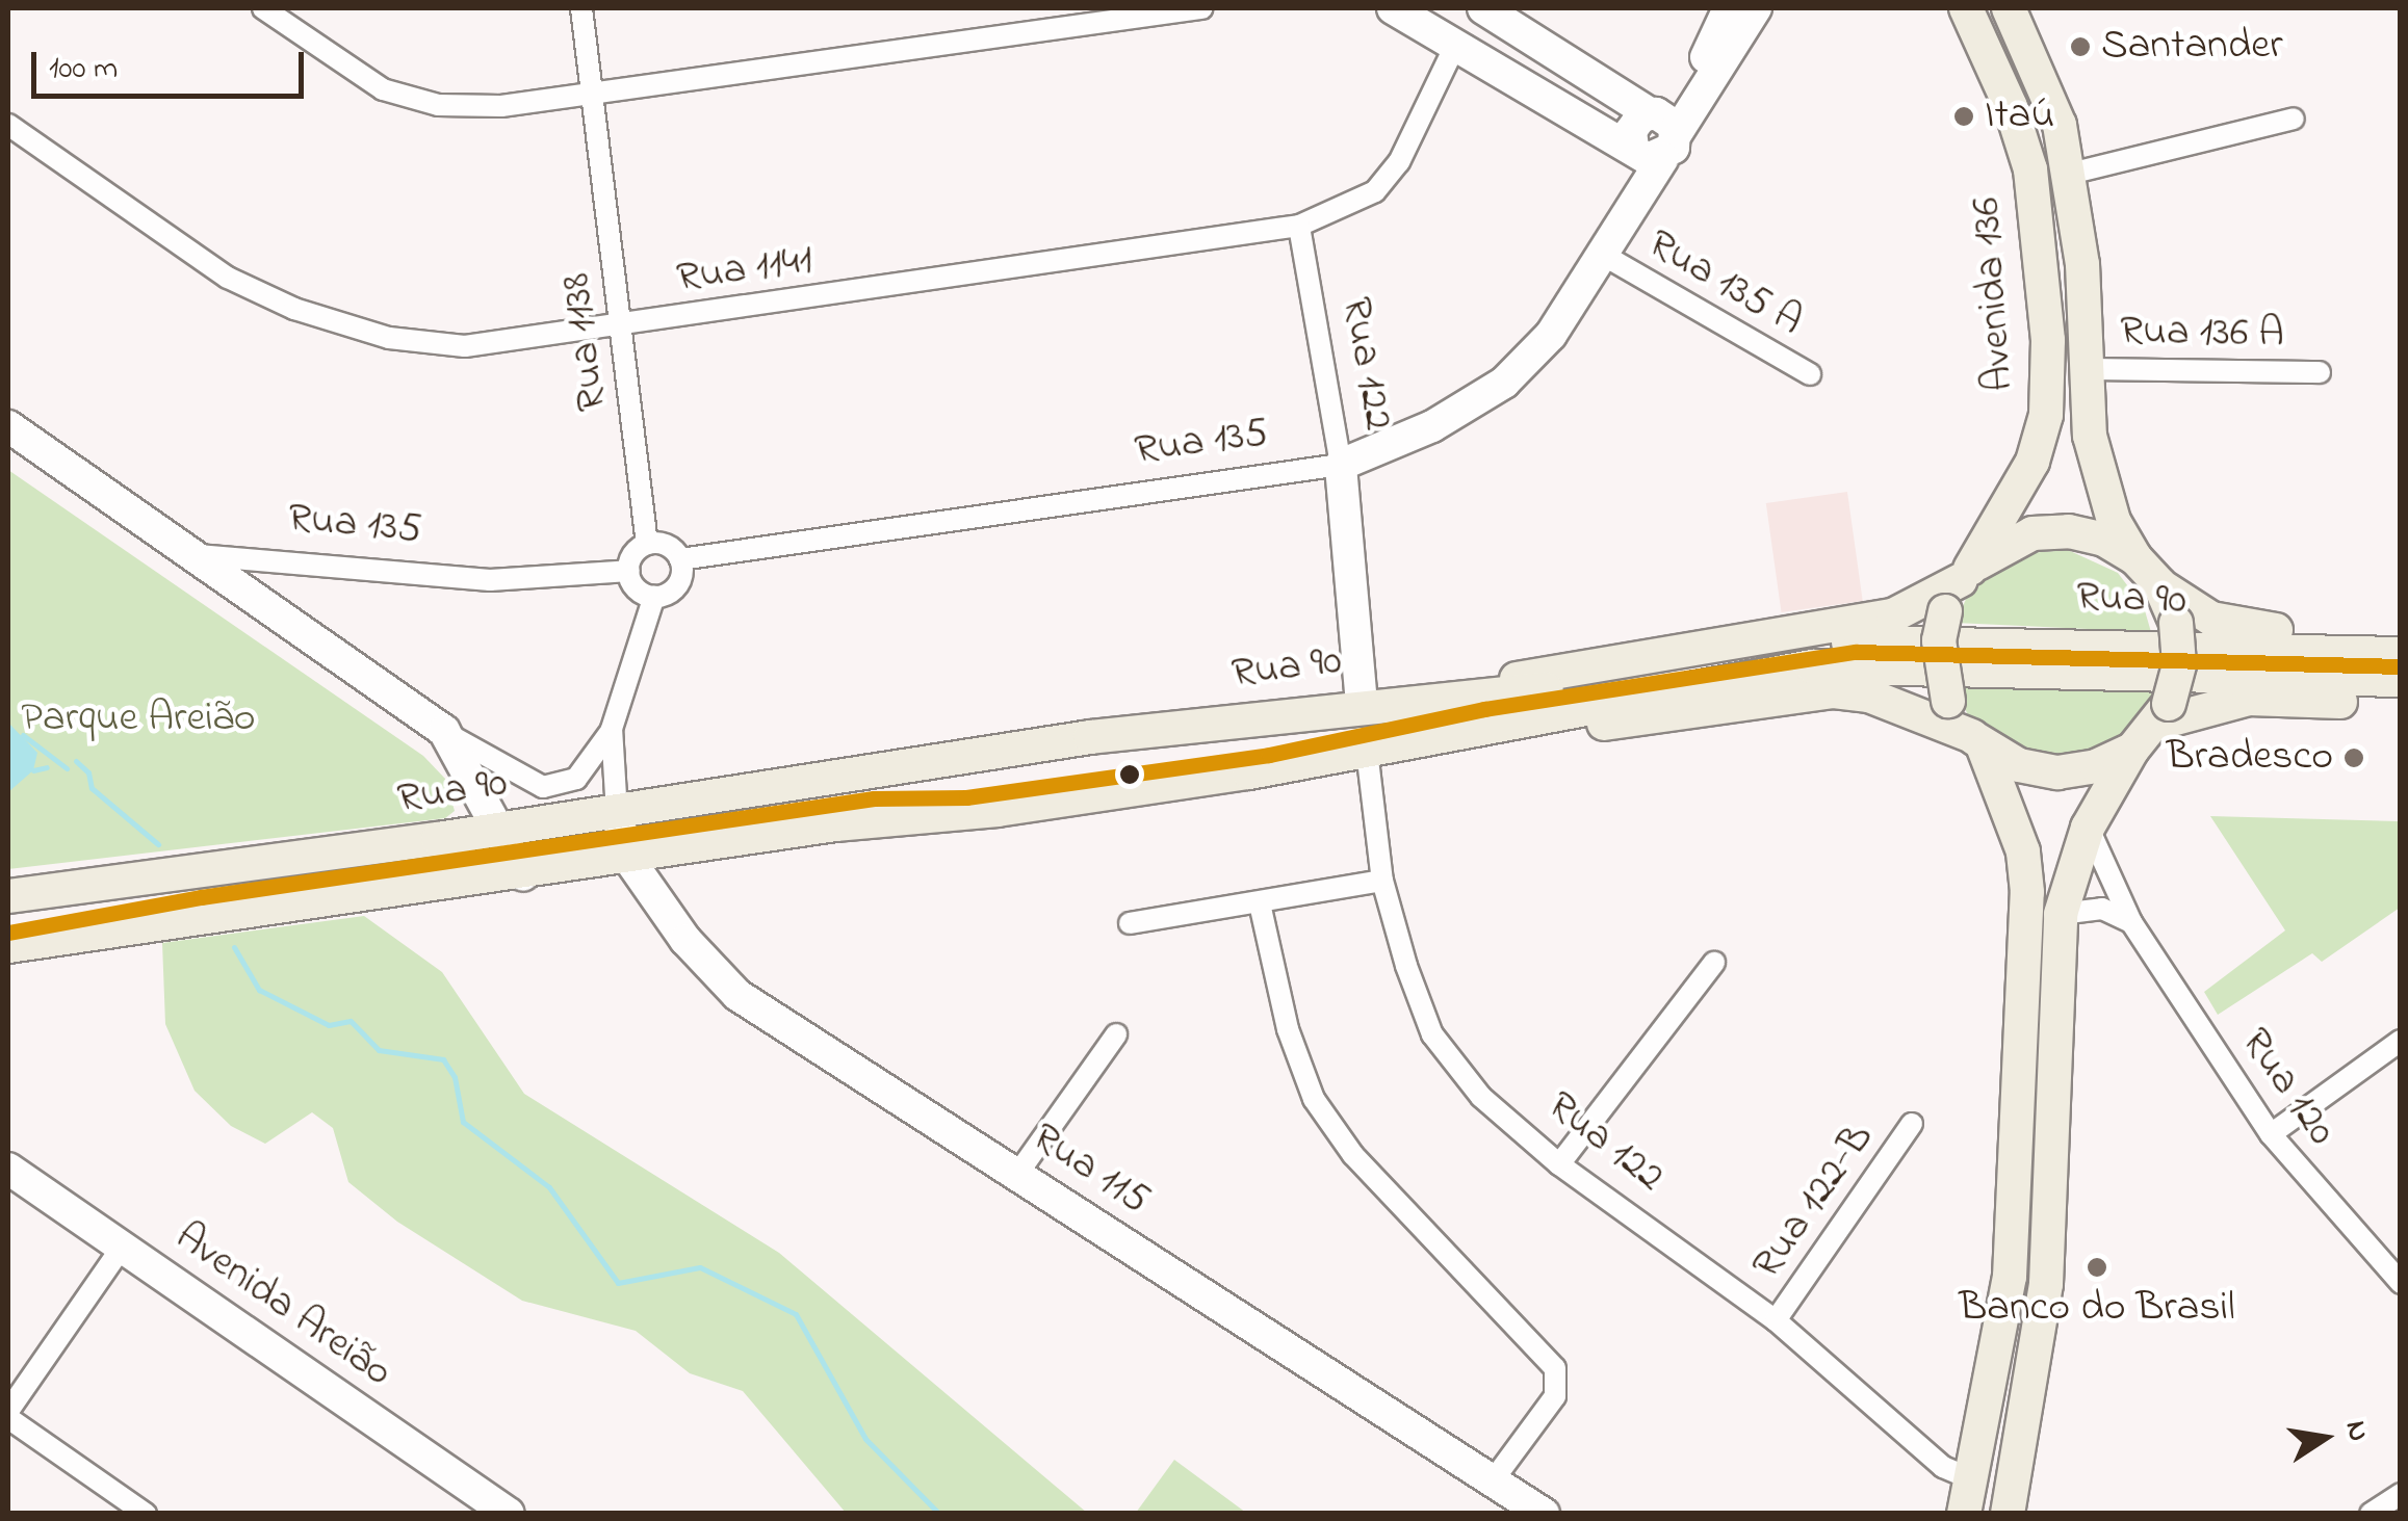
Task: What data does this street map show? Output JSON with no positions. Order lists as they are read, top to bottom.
{
  "streets": {
    "main road": ["Avenida 136", "Rua 90"],
    "street": [
      "Rua 1141",
      "Rua 135 A",
      "Rua 136 A",
      "Rua 1138",
      "Rua 122",
      "Rua 135",
      "Rua 120",
      "Rua 115",
      "Rua 122-B",
      "Avenida Areião"
    ]
  },
  "crossings": [
    ["Rua 1141", "Rua 1138"],
    ["Rua 1141", "Rua 122"],
    ["Rua 135 A", "Rua 135"],
    ["Avenida 136", "Rua 136 A"],
    ["Rua 1138", "Rua 135"],
    ["Rua 122", "Rua 135"],
    ["Rua 122", "Rua 90"],
    ["Rua 122", "Rua 122-B"],
    ["Rua 90", "Rua 115"]
  ],
  "parks": ["Parque Areião"],
  "places": [
    "Santander",
    "Itaú",
    "Bradesco",
    "Banco do Brasil"
  ],
  "scale_bar": "100 m",
  "north": "right"
}
